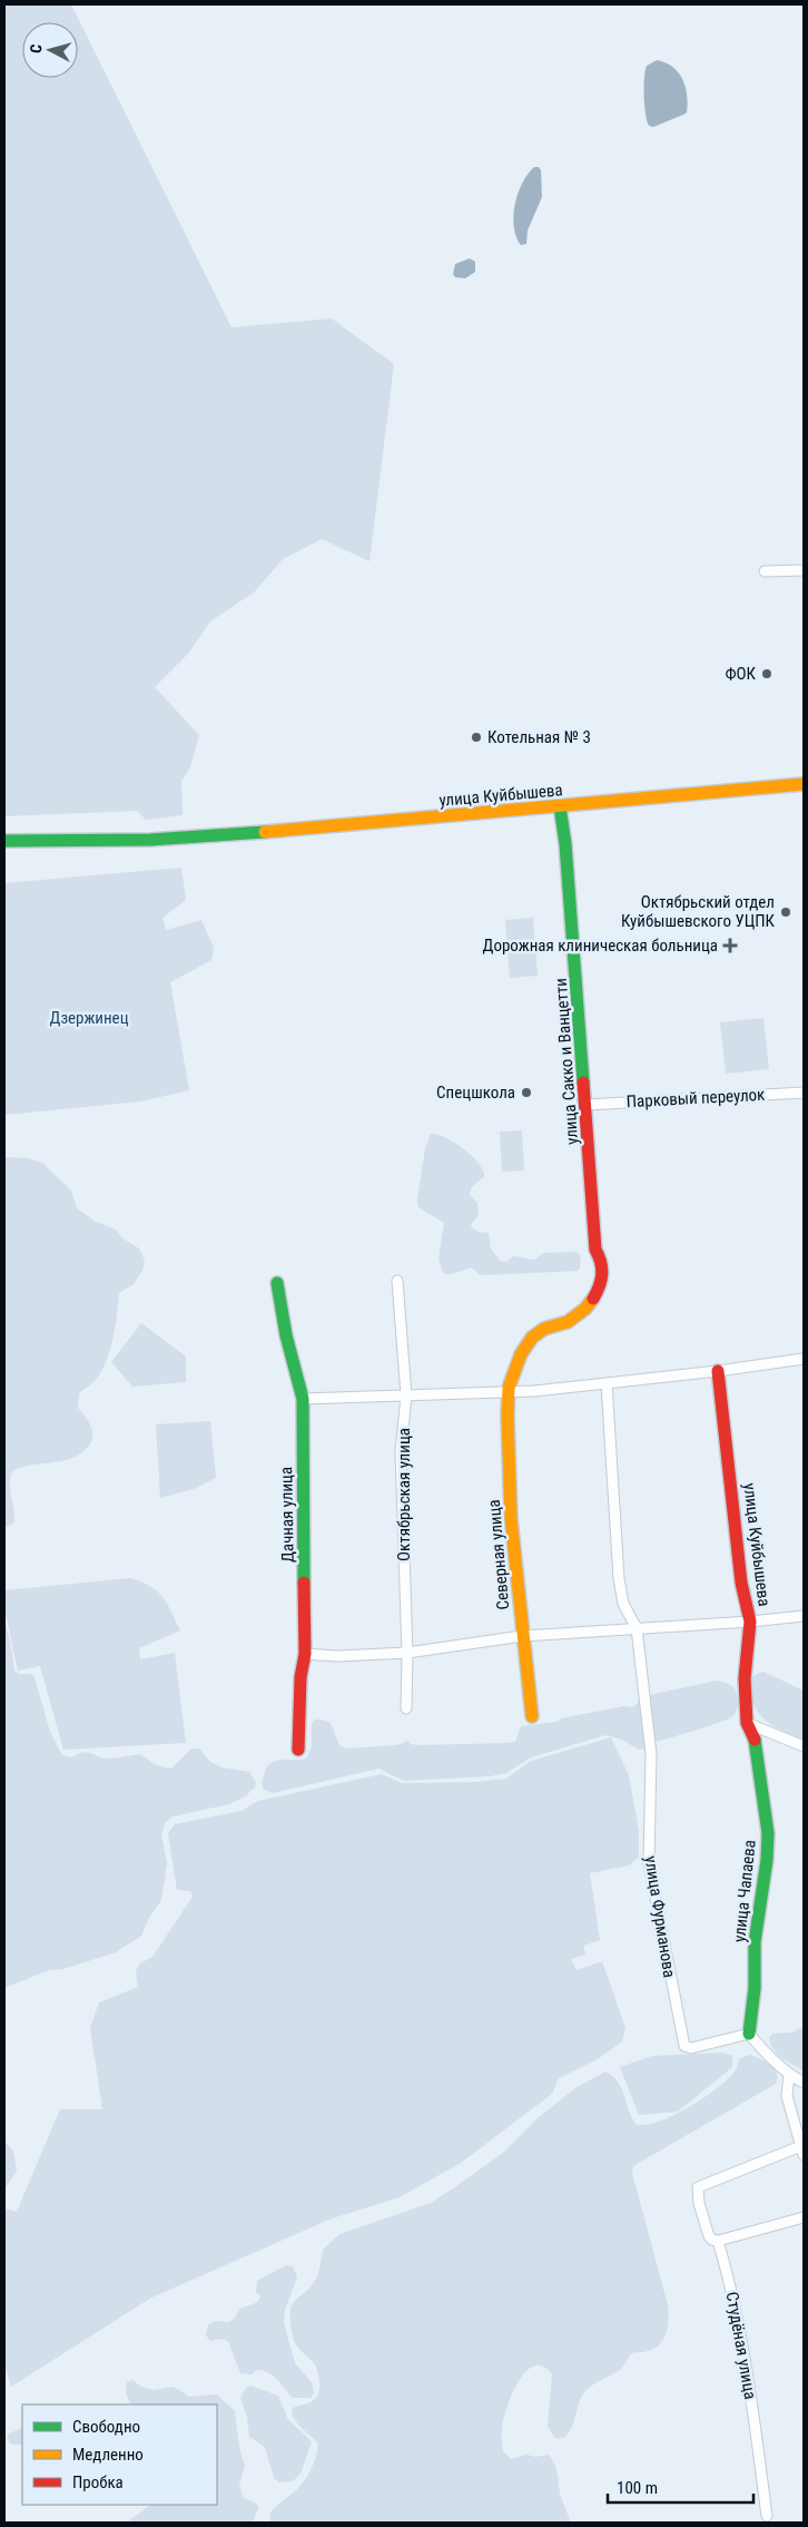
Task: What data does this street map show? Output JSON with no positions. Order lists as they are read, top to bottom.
{
  "streets": {
    "street": [
      "улица Куйбышева",
      "улица Сакко и Ванцетти",
      "Парковый переулок",
      "Октябрьская улица",
      "Дачная улица",
      "Северная улица",
      "улица Чапаева",
      "улица Фурманова",
      "Студёная улица"
    ]
  },
  "crossings": [
    ["улица Куйбышева", "улица Сакко и Ванцетти"],
    ["улица Куйбышева", "улица Чапаева"],
    ["улица Сакко и Ванцетти", "Парковый переулок"],
    ["улица Сакко и Ванцетти", "Северная улица"],
    ["улица Чапаева", "улица Фурманова"]
  ],
  "parks": ["Дзержинец"],
  "places": {
    "other": [
      "ФОК",
      "Котельная № 3",
      "Октябрьский отдел Куйбышевского УЦПК",
      "Спецшкола"
    ],
    "health": ["Дорожная клиническая больница"]
  },
  "legend": ["Свободно", "Медленно", "Пробка"],
  "scale_bar": "100 m",
  "north": "left"
}
